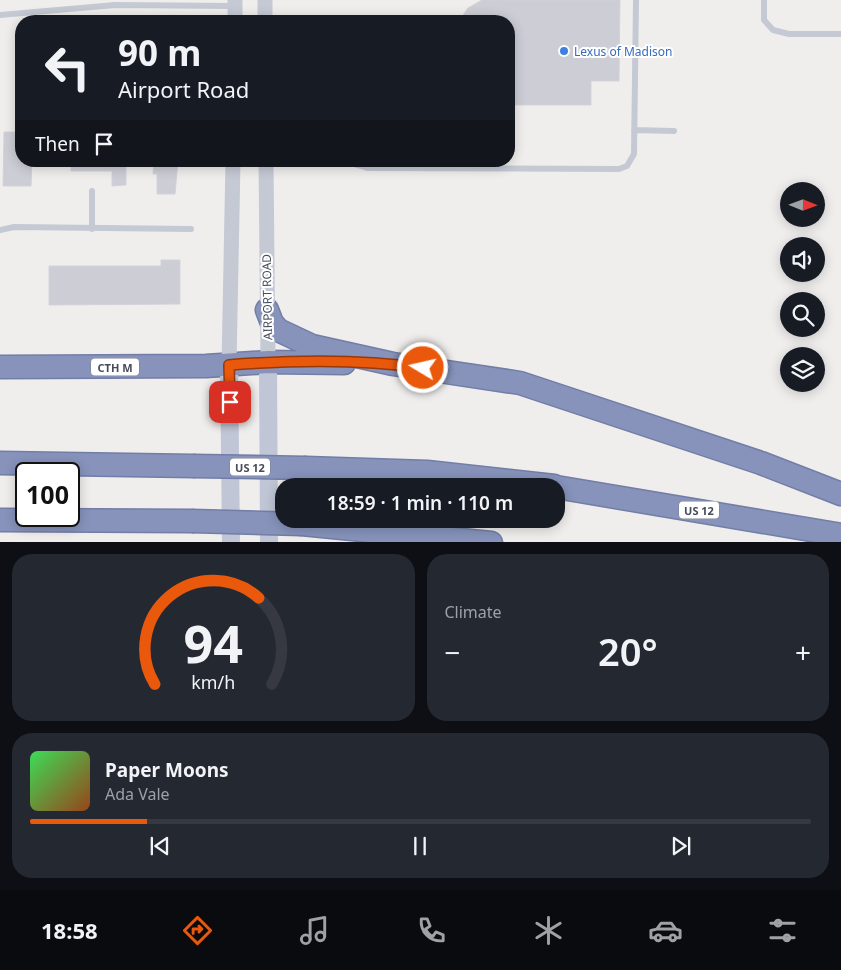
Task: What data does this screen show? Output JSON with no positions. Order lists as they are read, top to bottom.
{
  "streets": {
    "highway": ["CTH M", "US 12"],
    "main road": ["AIRPORT ROAD"]
  },
  "places": ["Lexus of Madison"],
  "north": "right",
  "page": {
    "turn": ["90 m", "Airport Road"],
    "then": "Then",
    "limit": "100",
    "trip": "18:59 · 1 min · 110 m",
    "tile": "Climate",
    "heat": ["−", "20°", "+"],
    "song": ["Paper Moons", "Ada Vale"],
    "tabs": "18:58",
    "gauge": ["94", "km/h"]
  }
}
